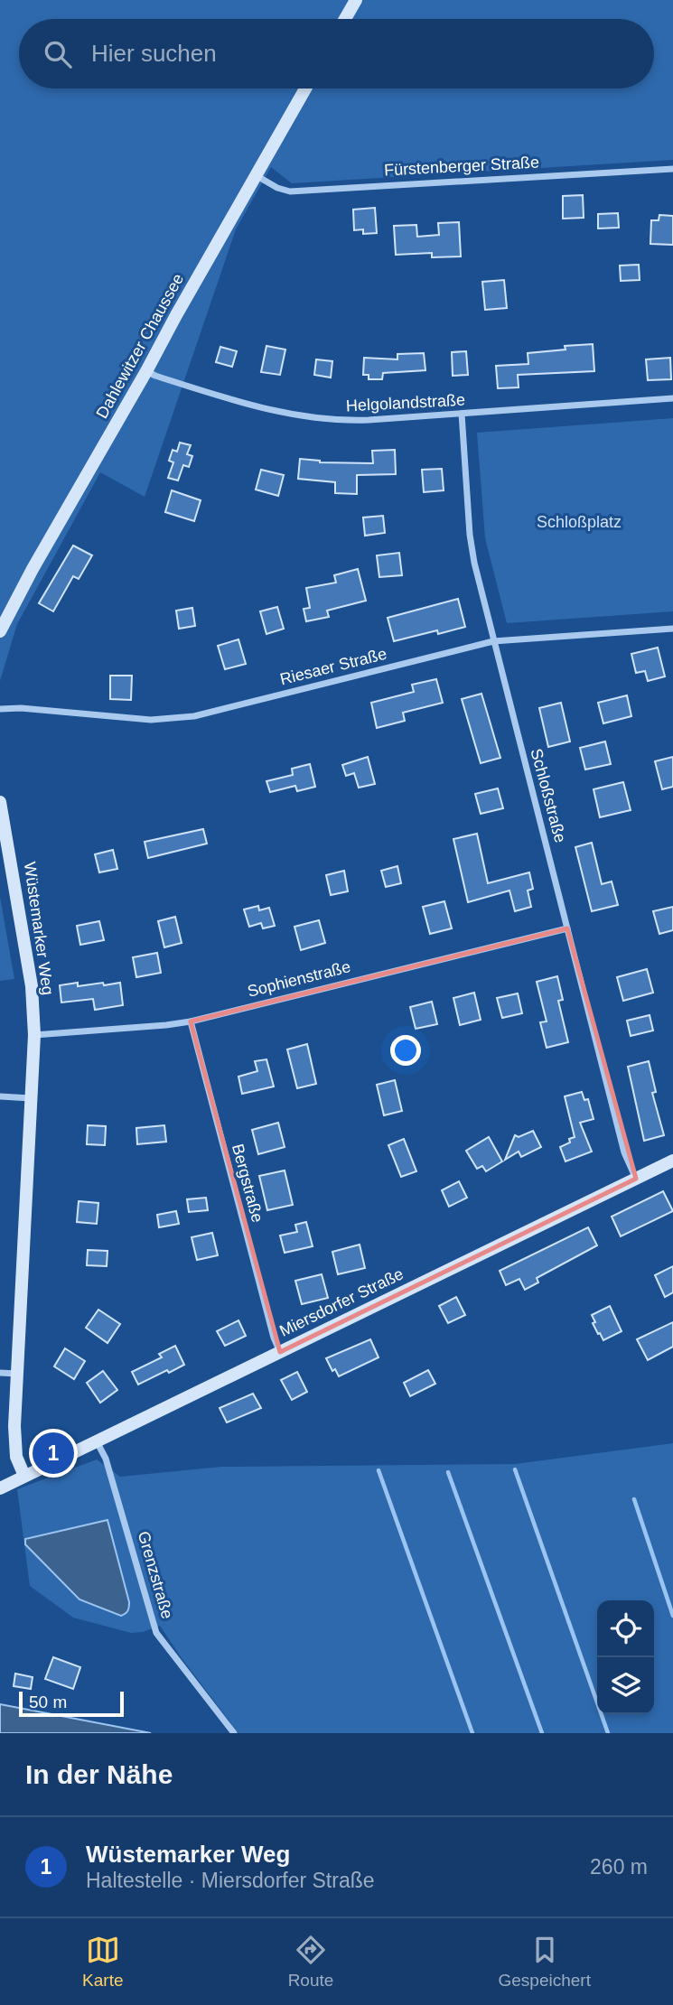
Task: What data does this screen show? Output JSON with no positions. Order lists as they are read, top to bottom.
{
  "streets": {
    "main road": ["Dahlewitzer Chaussee", "Wüstemarker Weg", "Miersdorfer Straße"],
    "street": [
      "Fürstenberger Straße",
      "Helgolandstraße",
      "Riesaer Straße",
      "Schloßstraße",
      "Sophienstraße",
      "Bergstraße",
      "Grenzstraße"
    ]
  },
  "crossings": [
    ["Fürstenberger Straße", "Dahlewitzer Chaussee"],
    ["Dahlewitzer Chaussee", "Helgolandstraße"],
    ["Helgolandstraße", "Schloßstraße"],
    ["Riesaer Straße", "Schloßstraße"],
    ["Schloßstraße", "Sophienstraße"],
    ["Schloßstraße", "Miersdorfer Straße"],
    ["Wüstemarker Weg", "Sophienstraße"],
    ["Wüstemarker Weg", "Miersdorfer Straße"],
    ["Sophienstraße", "Bergstraße"],
    ["Bergstraße", "Miersdorfer Straße"],
    ["Miersdorfer Straße", "Grenzstraße"]
  ],
  "parks": ["Schloßplatz"],
  "scale_bar": "50 m",
  "page": {
    "search": "Hier suchen",
    "pins": "1",
    "scale": "50 m",
    "heading": "In der Nähe",
    "list": [
      {
        "mark": "1",
        "name": "Wüstemarker Weg",
        "note": "Haltestelle · Miersdorfer Straße",
        "value": "260 m"
      }
    ],
    "nav": ["Karte", "Route", "Gespeichert"]
  }
}
